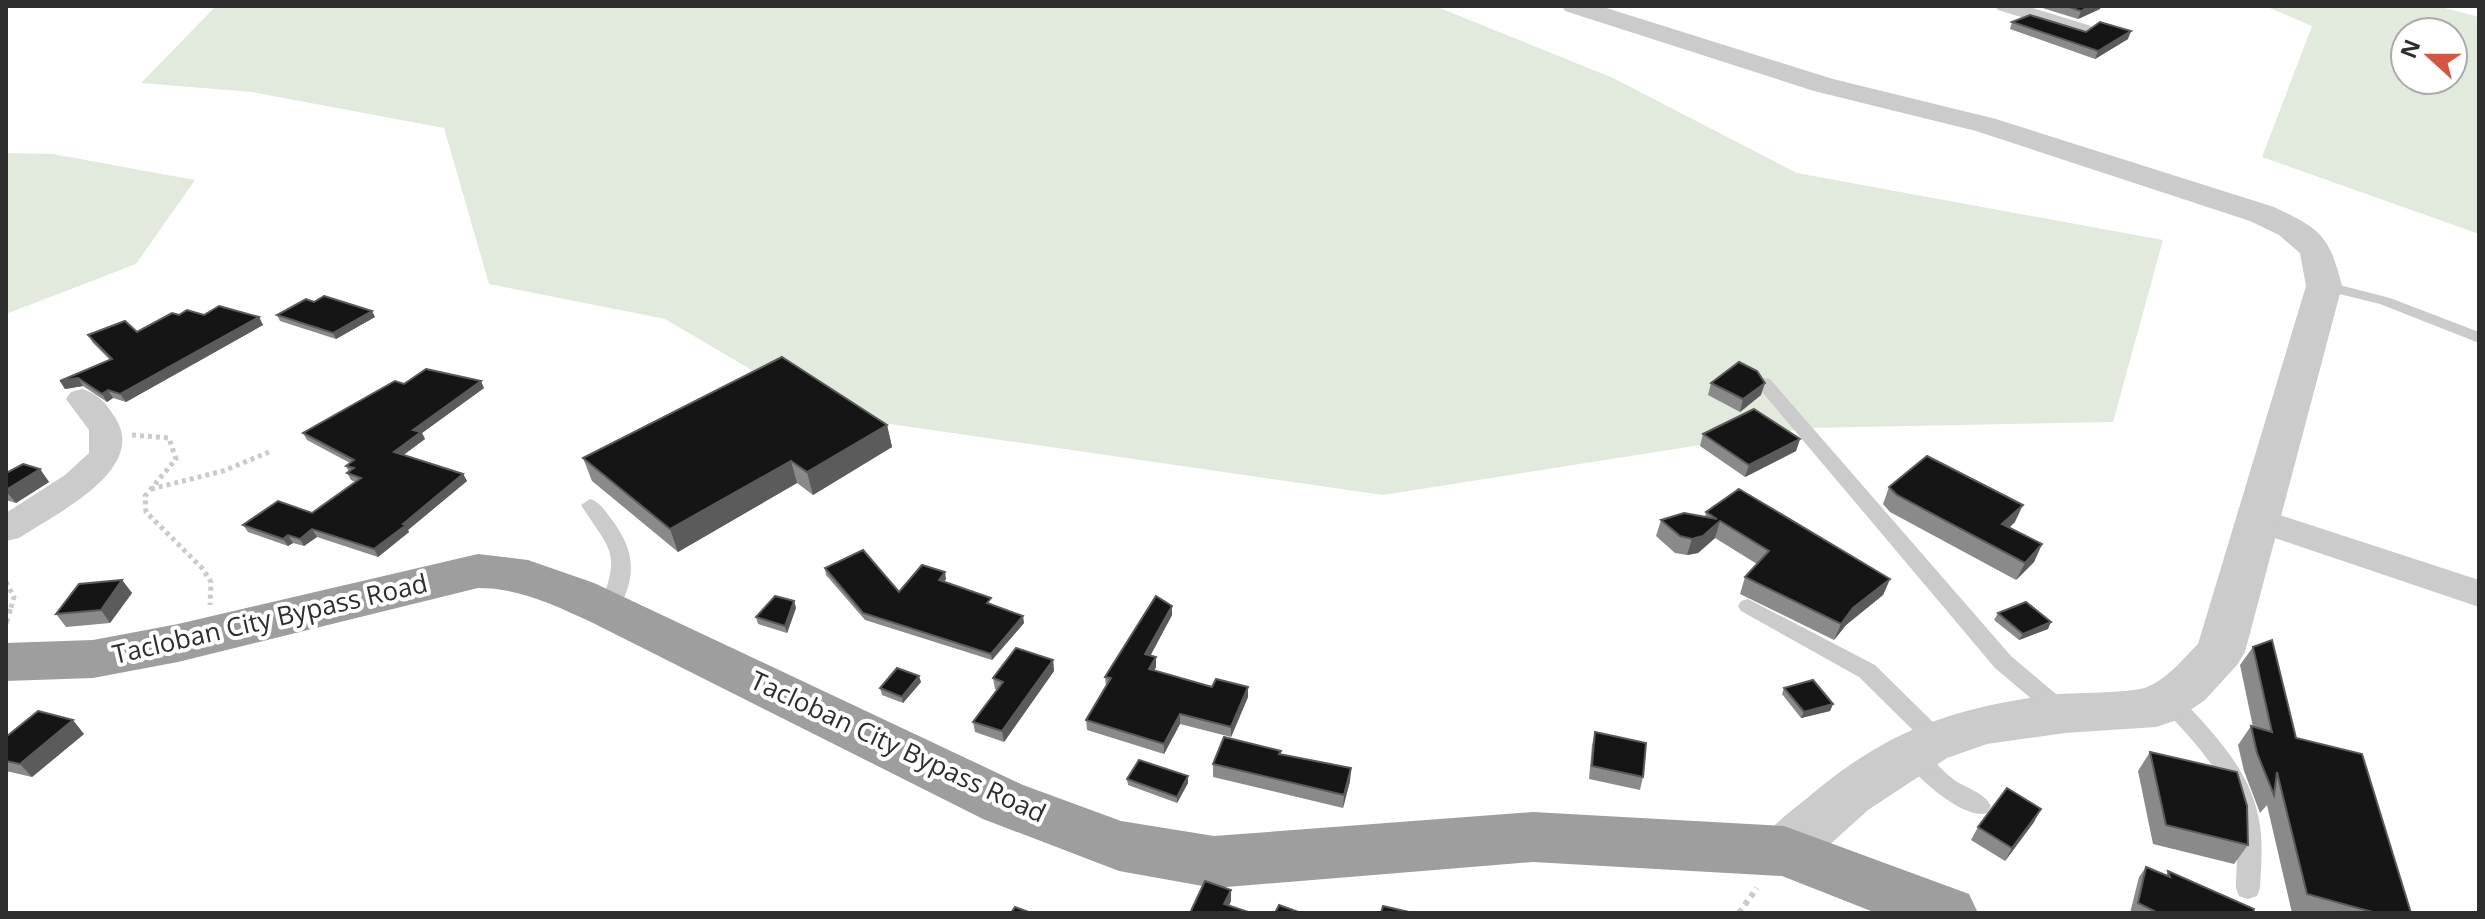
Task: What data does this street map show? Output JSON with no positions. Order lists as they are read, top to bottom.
{
  "streets": {
    "highway": ["Tacloban City Bypass Road"]
  },
  "north": "left"
}
